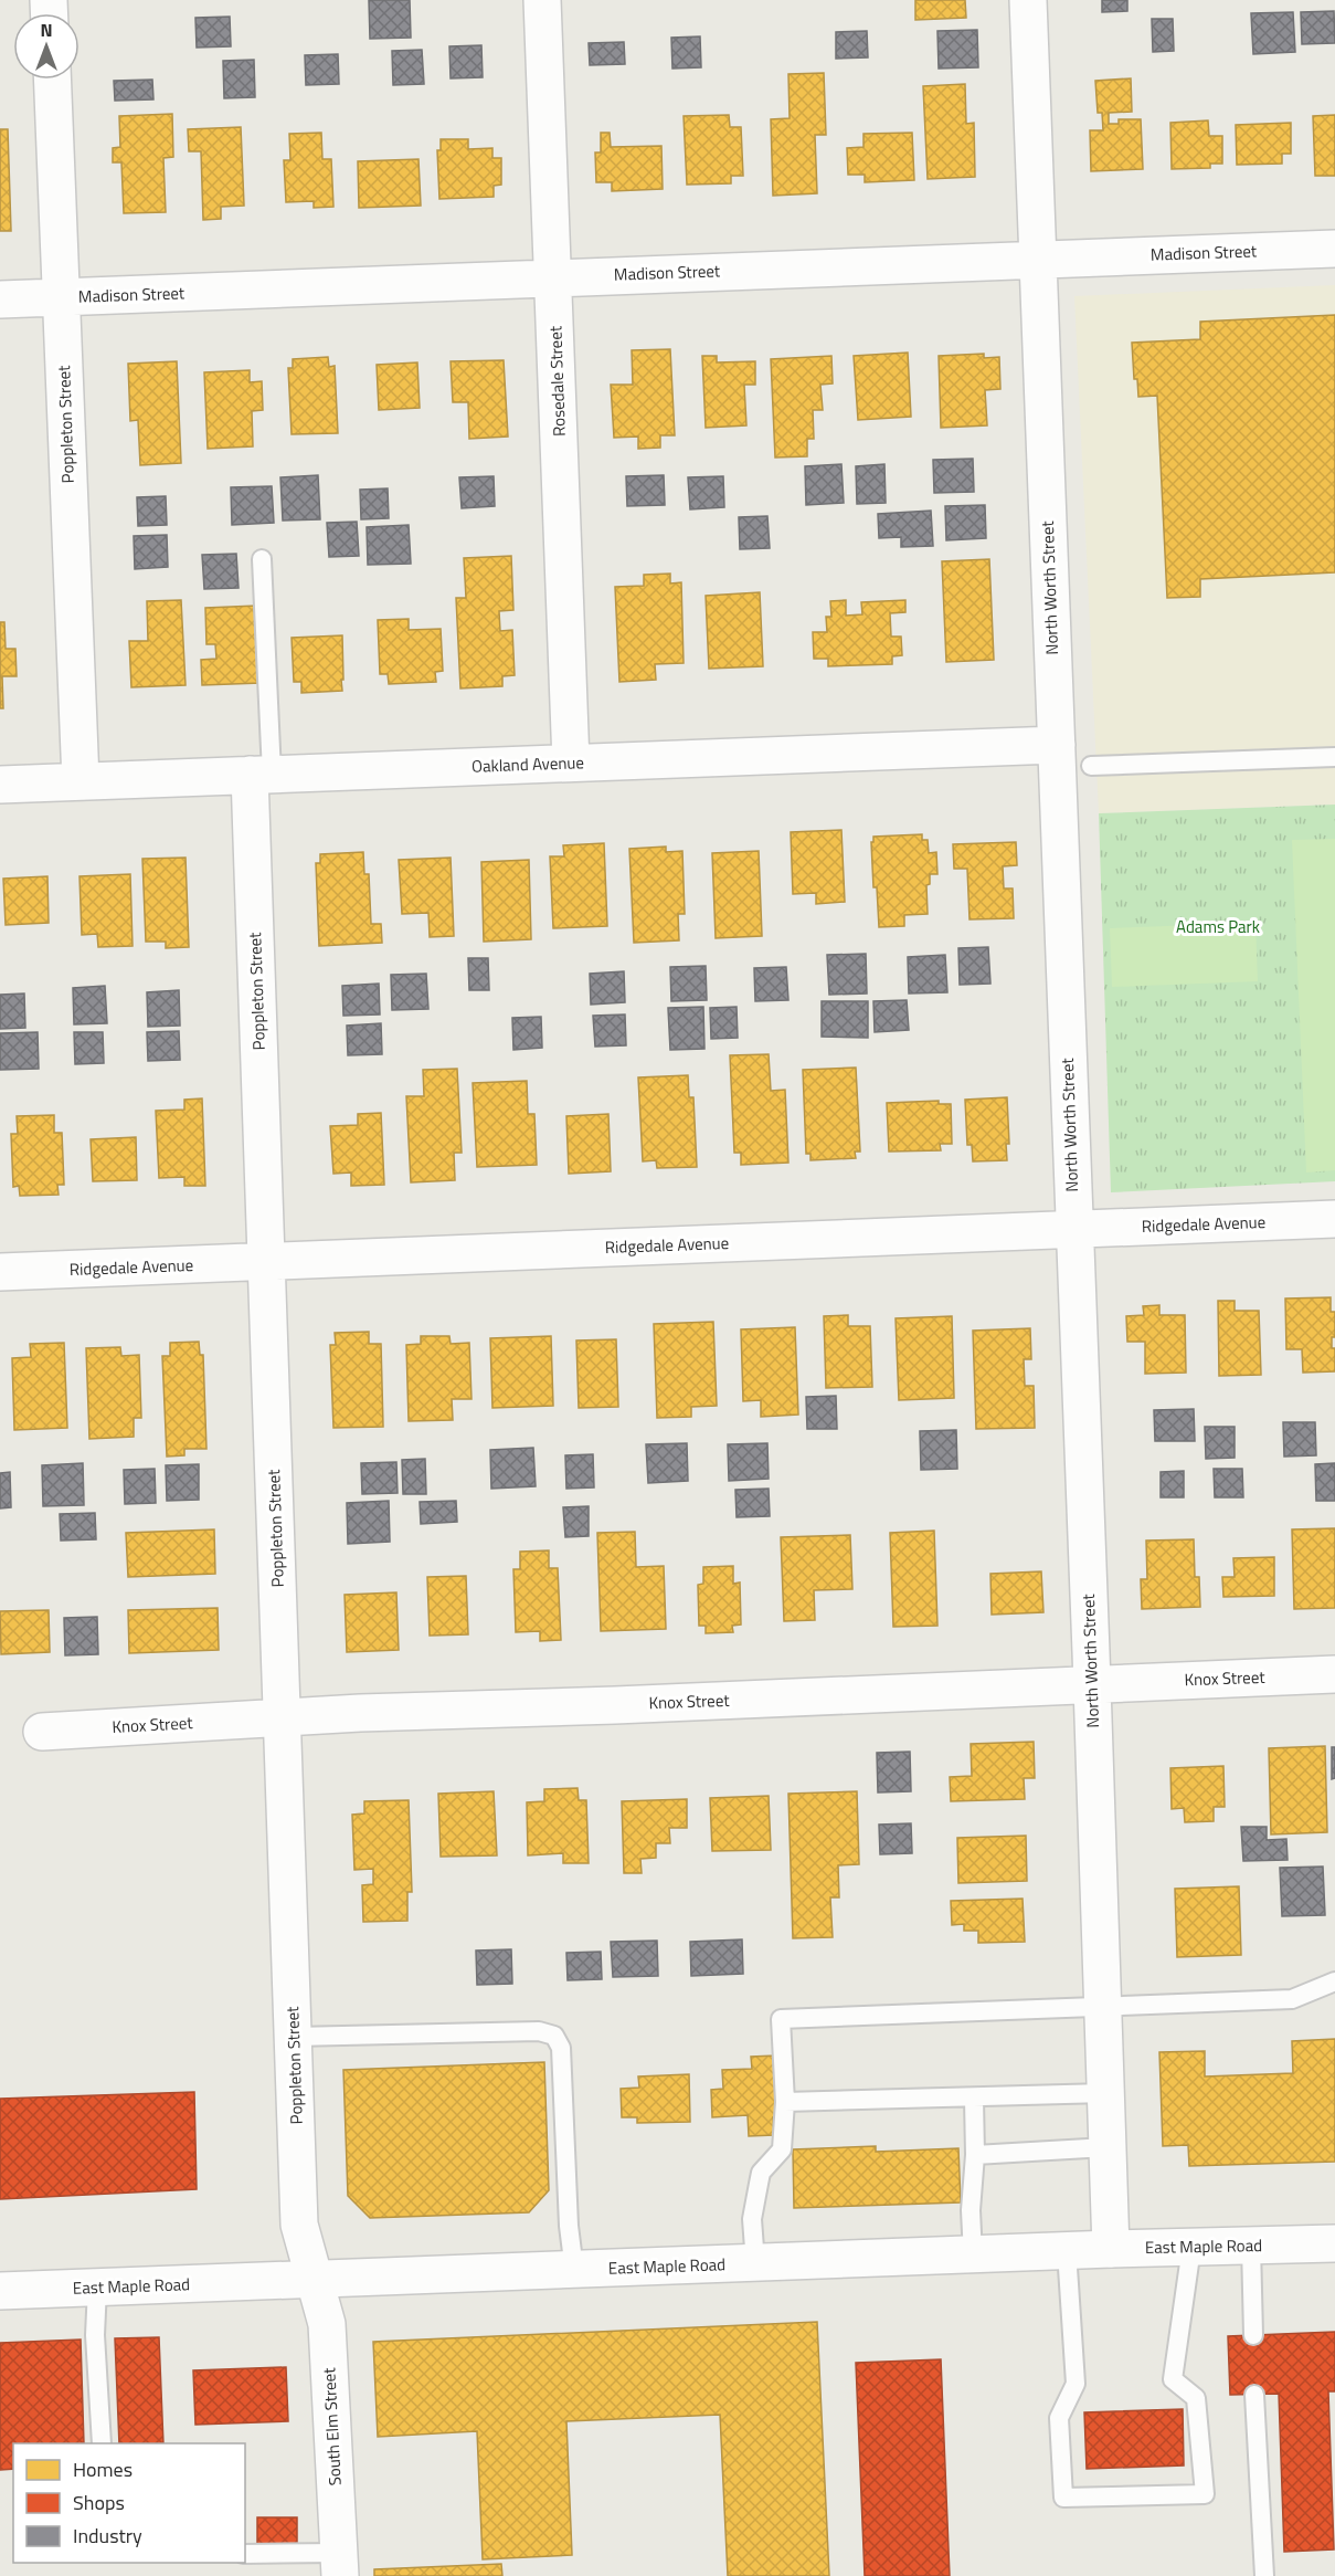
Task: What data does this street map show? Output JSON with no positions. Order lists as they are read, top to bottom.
{
  "streets": {
    "street": [
      "Madison Street",
      "Rosedale Street",
      "Poppleton Street",
      "North Worth Street",
      "Oakland Avenue",
      "Ridgedale Avenue",
      "Knox Street",
      "East Maple Road",
      "South Elm Street"
    ]
  },
  "crossings": [
    ["Madison Street", "Rosedale Street"],
    ["Madison Street", "Poppleton Street"],
    ["Madison Street", "North Worth Street"],
    ["Rosedale Street", "Oakland Avenue"],
    ["Poppleton Street", "Oakland Avenue"],
    ["Poppleton Street", "Ridgedale Avenue"],
    ["Poppleton Street", "Knox Street"],
    ["Poppleton Street", "East Maple Road"],
    ["Poppleton Street", "South Elm Street"],
    ["North Worth Street", "Oakland Avenue"],
    ["North Worth Street", "Ridgedale Avenue"],
    ["North Worth Street", "Knox Street"],
    ["North Worth Street", "East Maple Road"],
    ["East Maple Road", "South Elm Street"]
  ],
  "parks": ["Adams Park"],
  "legend": ["Homes", "Shops", "Industry"],
  "north": "top"
}
